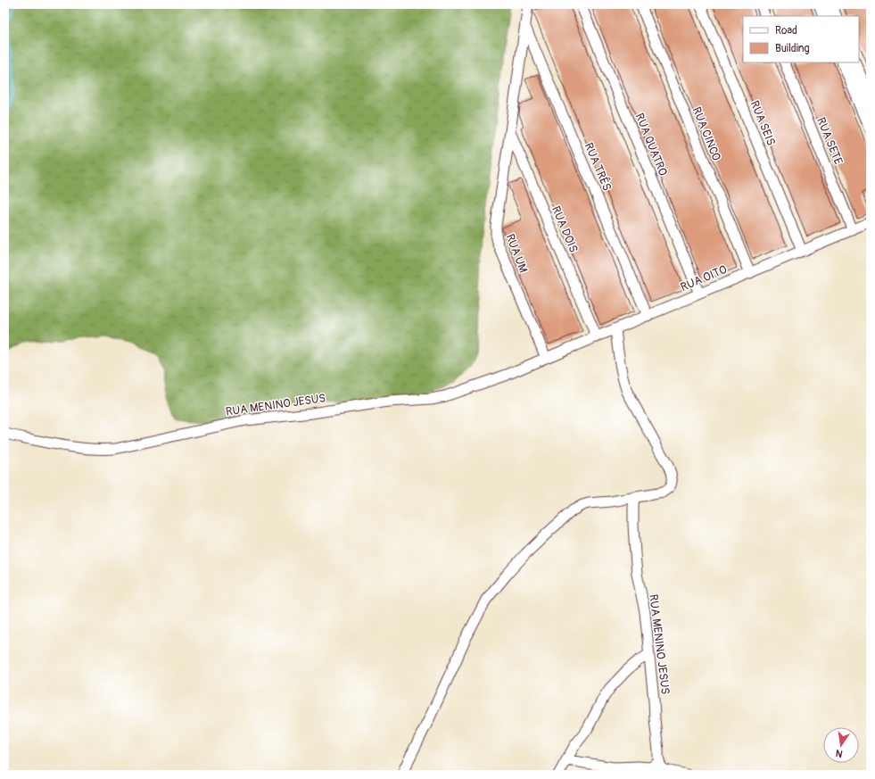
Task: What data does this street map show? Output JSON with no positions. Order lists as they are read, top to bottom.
{
  "streets": {
    "street": [
      "RUA SEIS",
      "RUA CINCO",
      "RUA SETE",
      "RUA QUATRO",
      "RUA TRÊS",
      "RUA DOIS",
      "RUA UM",
      "RUA OITO",
      "RUA MENINO JESUS"
    ]
  },
  "crossings": [
    ["RUA SEIS", "RUA OITO"],
    ["RUA CINCO", "RUA OITO"],
    ["RUA SETE", "RUA OITO"],
    ["RUA QUATRO", "RUA OITO"],
    ["RUA TRÊS", "RUA UM"],
    ["RUA TRÊS", "RUA OITO"],
    ["RUA DOIS", "RUA UM"],
    ["RUA DOIS", "RUA OITO"],
    ["RUA UM", "RUA OITO"],
    ["RUA UM", "RUA MENINO JESUS"],
    ["RUA OITO", "RUA MENINO JESUS"]
  ],
  "legend": ["Road", "Building"],
  "north": "bottom"
}
